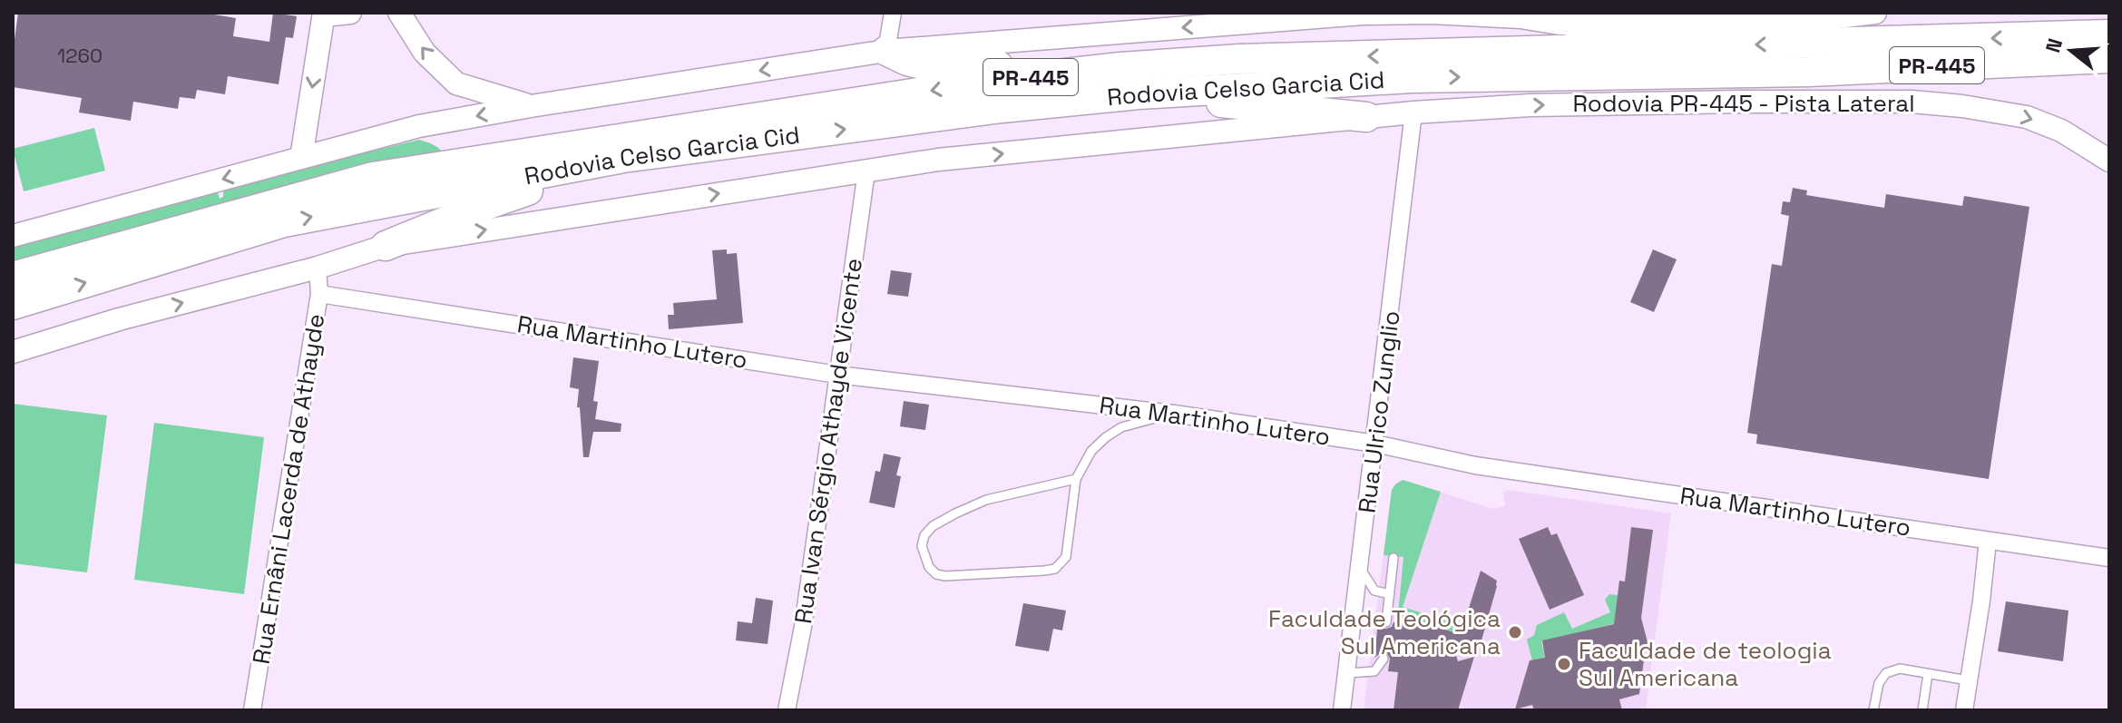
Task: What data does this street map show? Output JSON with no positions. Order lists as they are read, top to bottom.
{
  "streets": {
    "highway": ["PR-445", "Rodovia Celso Garcia Cid"],
    "street": [
      "Rodovia PR-445 - Pista Lateral",
      "Rua Martinho Lutero",
      "Rua Ulrico Zunglio",
      "Rua Ivan Sérgio Athayde Vicente",
      "Rua Ernâni Lacerda de Athayde"
    ]
  },
  "crossings": [
    ["Rodovia Celso Garcia Cid", "Rodovia PR-445 - Pista Lateral"],
    ["Rodovia Celso Garcia Cid", "Rua Ivan Sérgio Athayde Vicente"],
    ["Rodovia Celso Garcia Cid", "Rua Ernâni Lacerda de Athayde"],
    ["Rodovia PR-445 - Pista Lateral", "Rua Ulrico Zunglio"],
    ["Rua Martinho Lutero", "Rua Ulrico Zunglio"],
    ["Rua Martinho Lutero", "Rua Ivan Sérgio Athayde Vicente"],
    ["Rua Martinho Lutero", "Rua Ernâni Lacerda de Athayde"]
  ],
  "places": ["Faculdade Teológica Sul Americana", "Faculdade de teologia Sul Americana"],
  "house_numbers": ["1260"],
  "north": "left"
}
